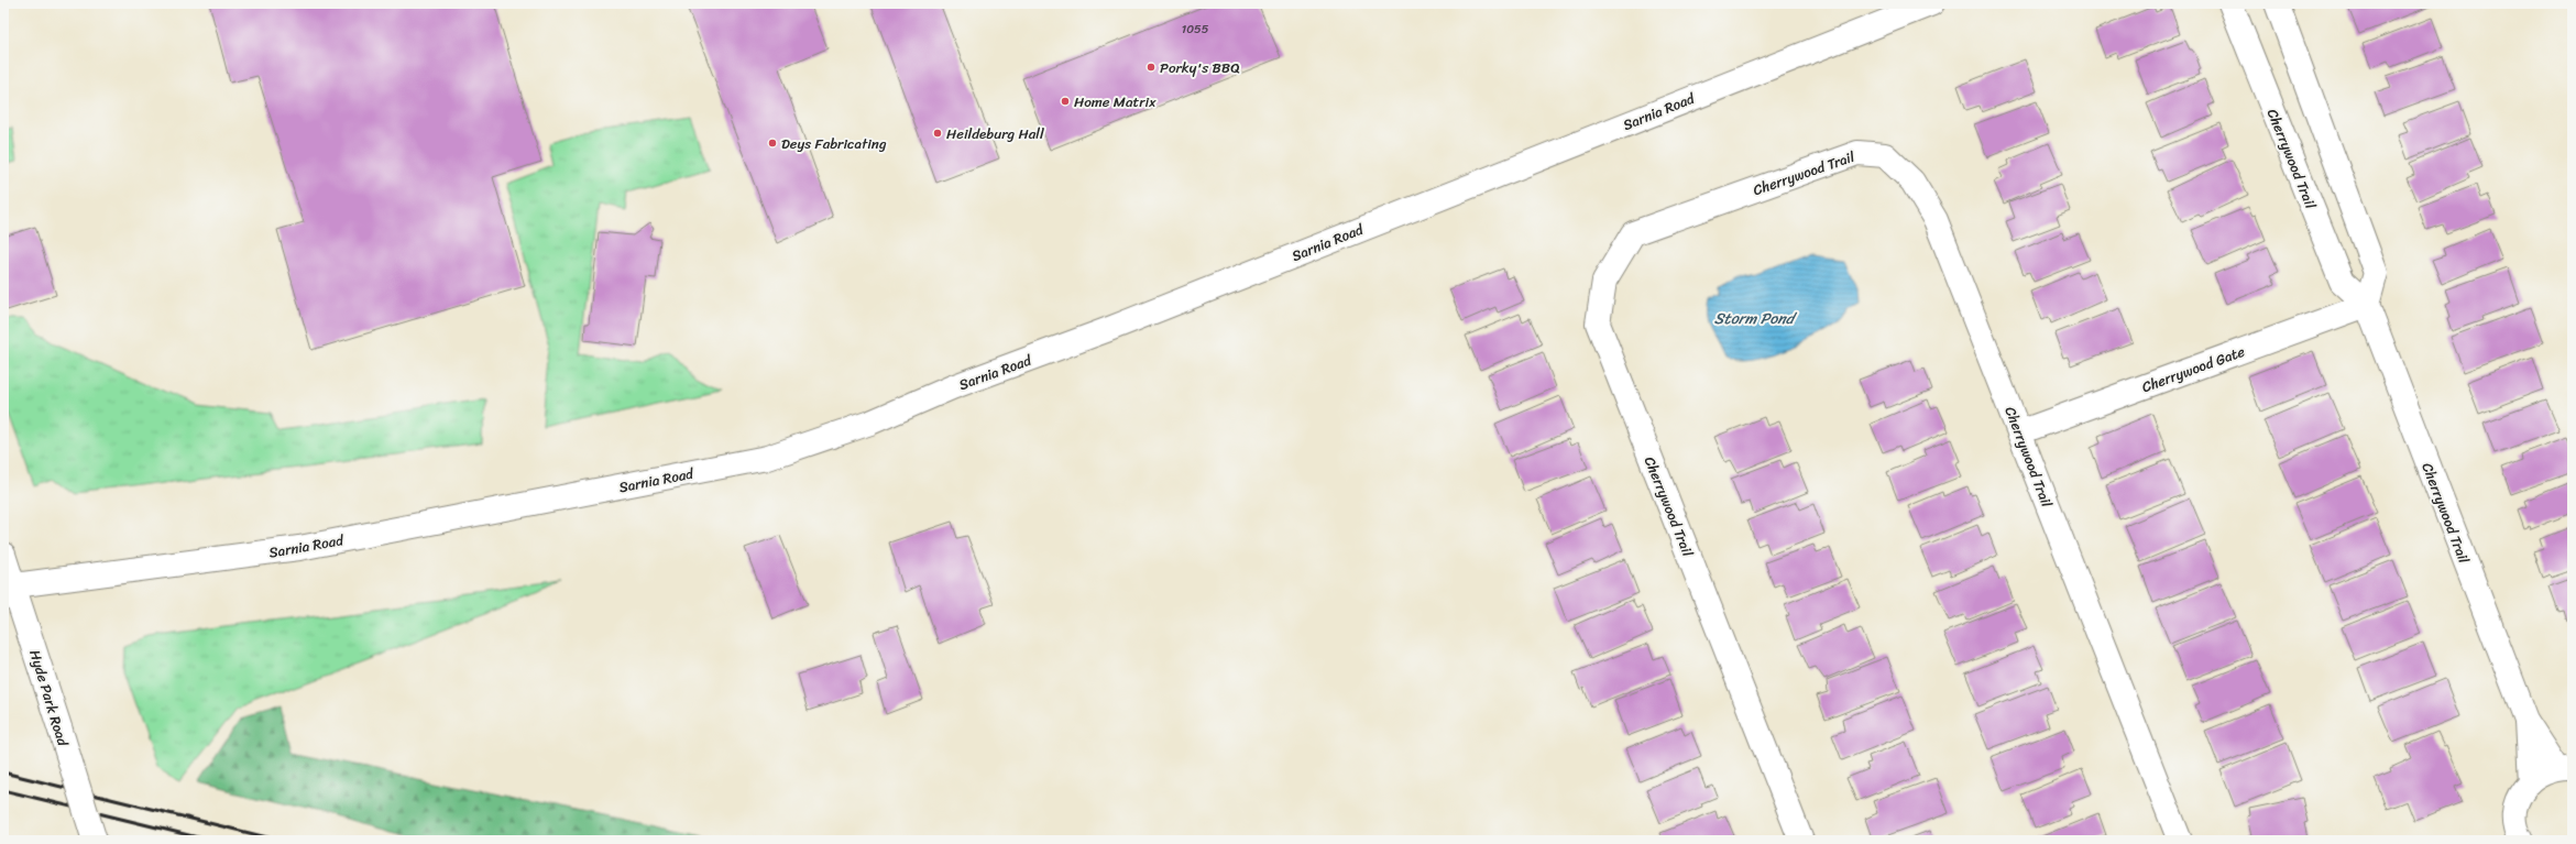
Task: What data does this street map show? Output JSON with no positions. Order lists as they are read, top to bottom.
{
  "streets": {
    "street": [
      "Sarnia Road",
      "Cherrywood Trail",
      "Cherrywood Gate",
      "Hyde Park Road"
    ]
  },
  "crossings": [
    ["Sarnia Road", "Hyde Park Road"],
    ["Cherrywood Trail", "Cherrywood Gate"]
  ],
  "water": ["Storm Pond"],
  "places": [
    "Porky's BBQ",
    "Home Matrix",
    "Heildeburg Hall",
    "Deys Fabricating"
  ],
  "house_numbers": ["1055"]
}
